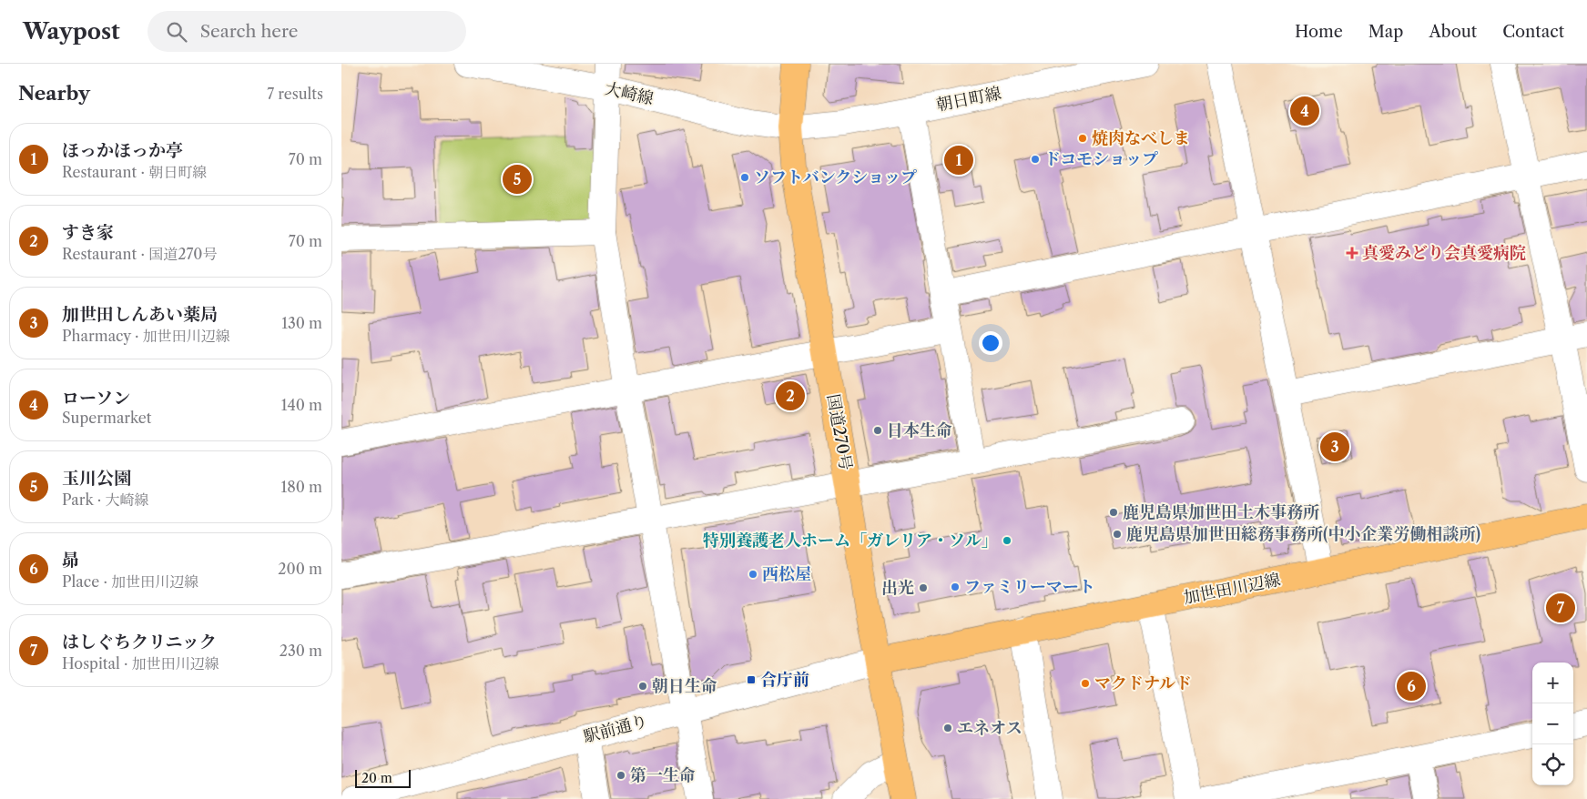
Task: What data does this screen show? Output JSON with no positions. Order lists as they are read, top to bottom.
{
  "streets": {
    "main road": ["国道270号", "加世田川辺線"],
    "street": ["大崎線", "朝日町線", "駅前通り"]
  },
  "crossings": [
    ["大崎線", "朝日町線"],
    ["大崎線", "国道270号"],
    ["朝日町線", "国道270号"],
    ["国道270号", "加世田川辺線"],
    ["国道270号", "駅前通り"],
    ["加世田川辺線", "駅前通り"]
  ],
  "places": {
    "other": [
      "焼肉なべしま",
      "ドコモショップ",
      "ソフトバンクショップ",
      "日本生命",
      "鹿児島県加世田土木事務所",
      "鹿児島県加世田総務事務所(中小企業労働相談所)",
      "特別養護老人ホーム「ガレリア・ソル」",
      "西松屋",
      "ファミリーマート",
      "出光",
      "マクドナルド",
      "朝日生命",
      "エネオス",
      "第一生命"
    ],
    "health": ["真愛みどり会真愛病院"],
    "transit": ["合庁前"]
  },
  "scale_bar": "20 m",
  "page": {
    "header": "Waypost",
    "search": "Search here",
    "nav": [
      "Home",
      "Map",
      "About",
      "Contact"
    ],
    "heading": ["Nearby", "7 results"],
    "pins": [
      "4",
      "1",
      "5",
      "2",
      "3",
      "7",
      "6"
    ],
    "list": [
      {
        "mark": "1",
        "name": "ほっかほっか亭",
        "note": "Restaurant · 朝日町線",
        "value": "70 m"
      },
      {
        "mark": "2",
        "name": "すき家",
        "note": "Restaurant · 国道270号",
        "value": "70 m"
      },
      {
        "mark": "3",
        "name": "加世田しんあい薬局",
        "note": "Pharmacy · 加世田川辺線",
        "value": "130 m"
      },
      {
        "mark": "4",
        "name": "ローソン",
        "note": "Supermarket",
        "value": "140 m"
      },
      {
        "mark": "5",
        "name": "玉川公園",
        "note": "Park · 大崎線",
        "value": "180 m"
      },
      {
        "mark": "6",
        "name": "昴",
        "note": "Place · 加世田川辺線",
        "value": "200 m"
      },
      {
        "mark": "7",
        "name": "はしぐちクリニック",
        "note": "Hospital · 加世田川辺線",
        "value": "230 m"
      }
    ],
    "map_buttons": ["+", "−"],
    "scale": "20 m"
  }
}
